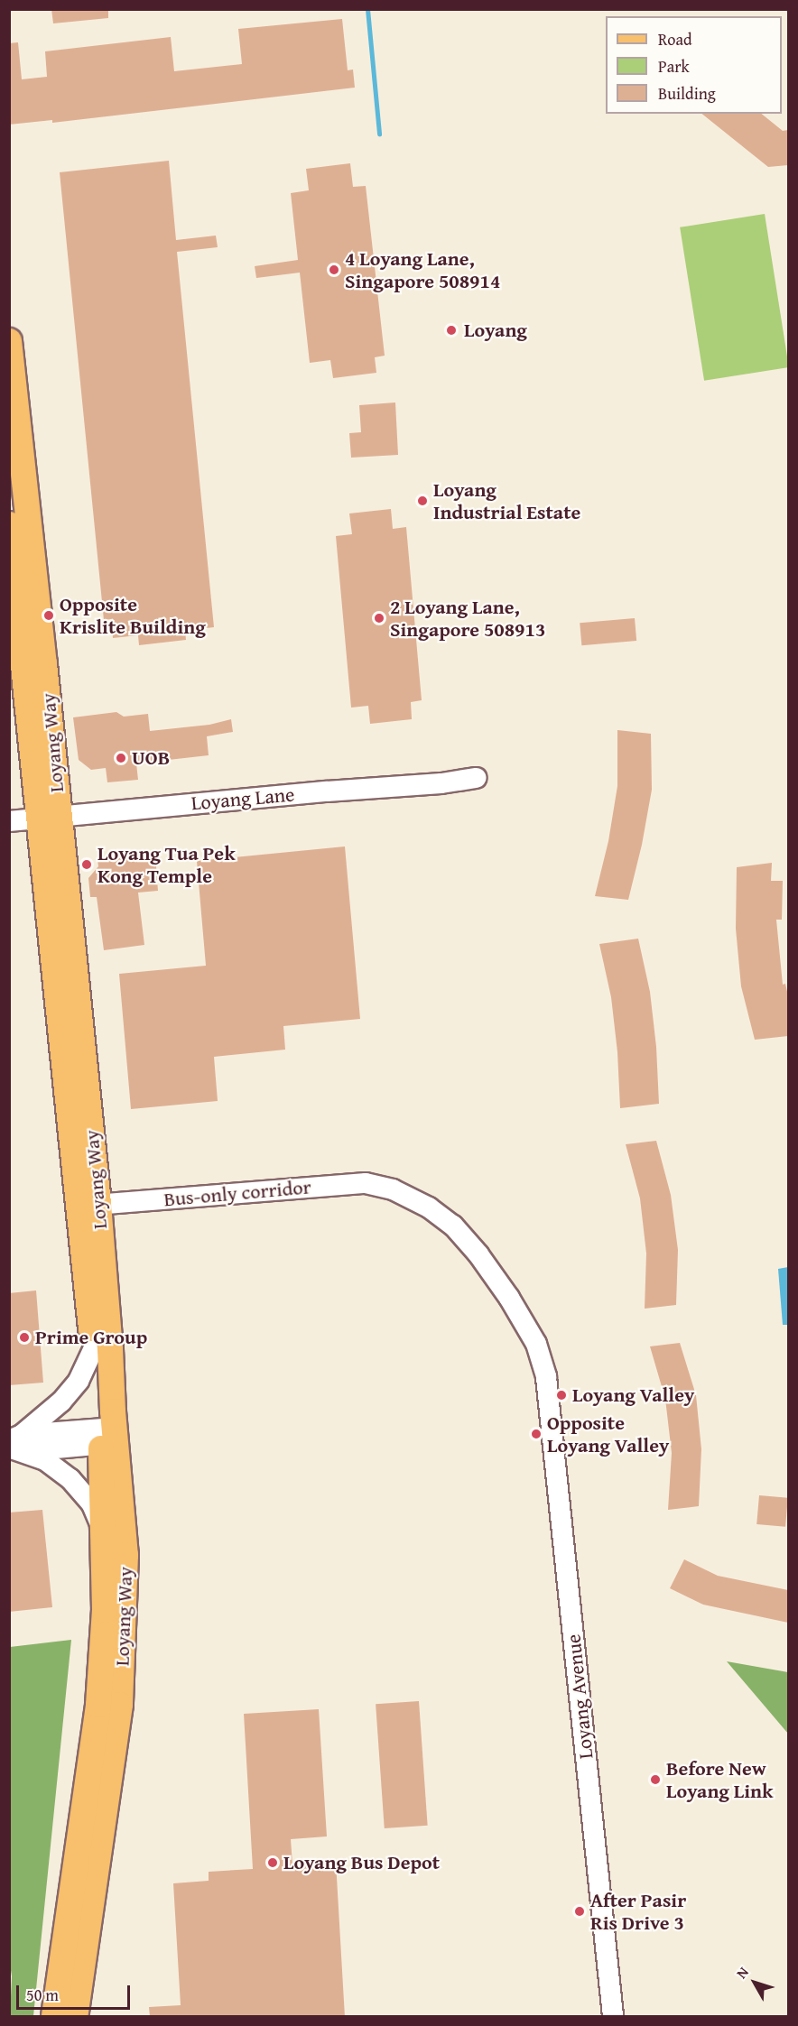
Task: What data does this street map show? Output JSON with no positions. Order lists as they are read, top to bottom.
{
  "streets": {
    "main road": ["Loyang Way"],
    "street": ["Loyang Lane", "Bus-only corridor", "Loyang Avenue"]
  },
  "crossings": [
    ["Loyang Way", "Loyang Lane"],
    ["Loyang Way", "Bus-only corridor"],
    ["Bus-only corridor", "Loyang Avenue"]
  ],
  "places": [
    "4 Loyang Lane, Singapore 508914",
    "Loyang",
    "Loyang Industrial Estate",
    "Opposite Krislite Building",
    "2 Loyang Lane, Singapore 508913",
    "UOB",
    "Loyang Tua Pek Kong Temple",
    "Prime Group",
    "Loyang Valley",
    "Opposite Loyang Valley",
    "Before New Loyang Link",
    "Loyang Bus Depot",
    "After Pasir Ris Drive 3"
  ],
  "legend": ["Road", "Park", "Building"],
  "scale_bar": "50 m",
  "north": "top left"
}
